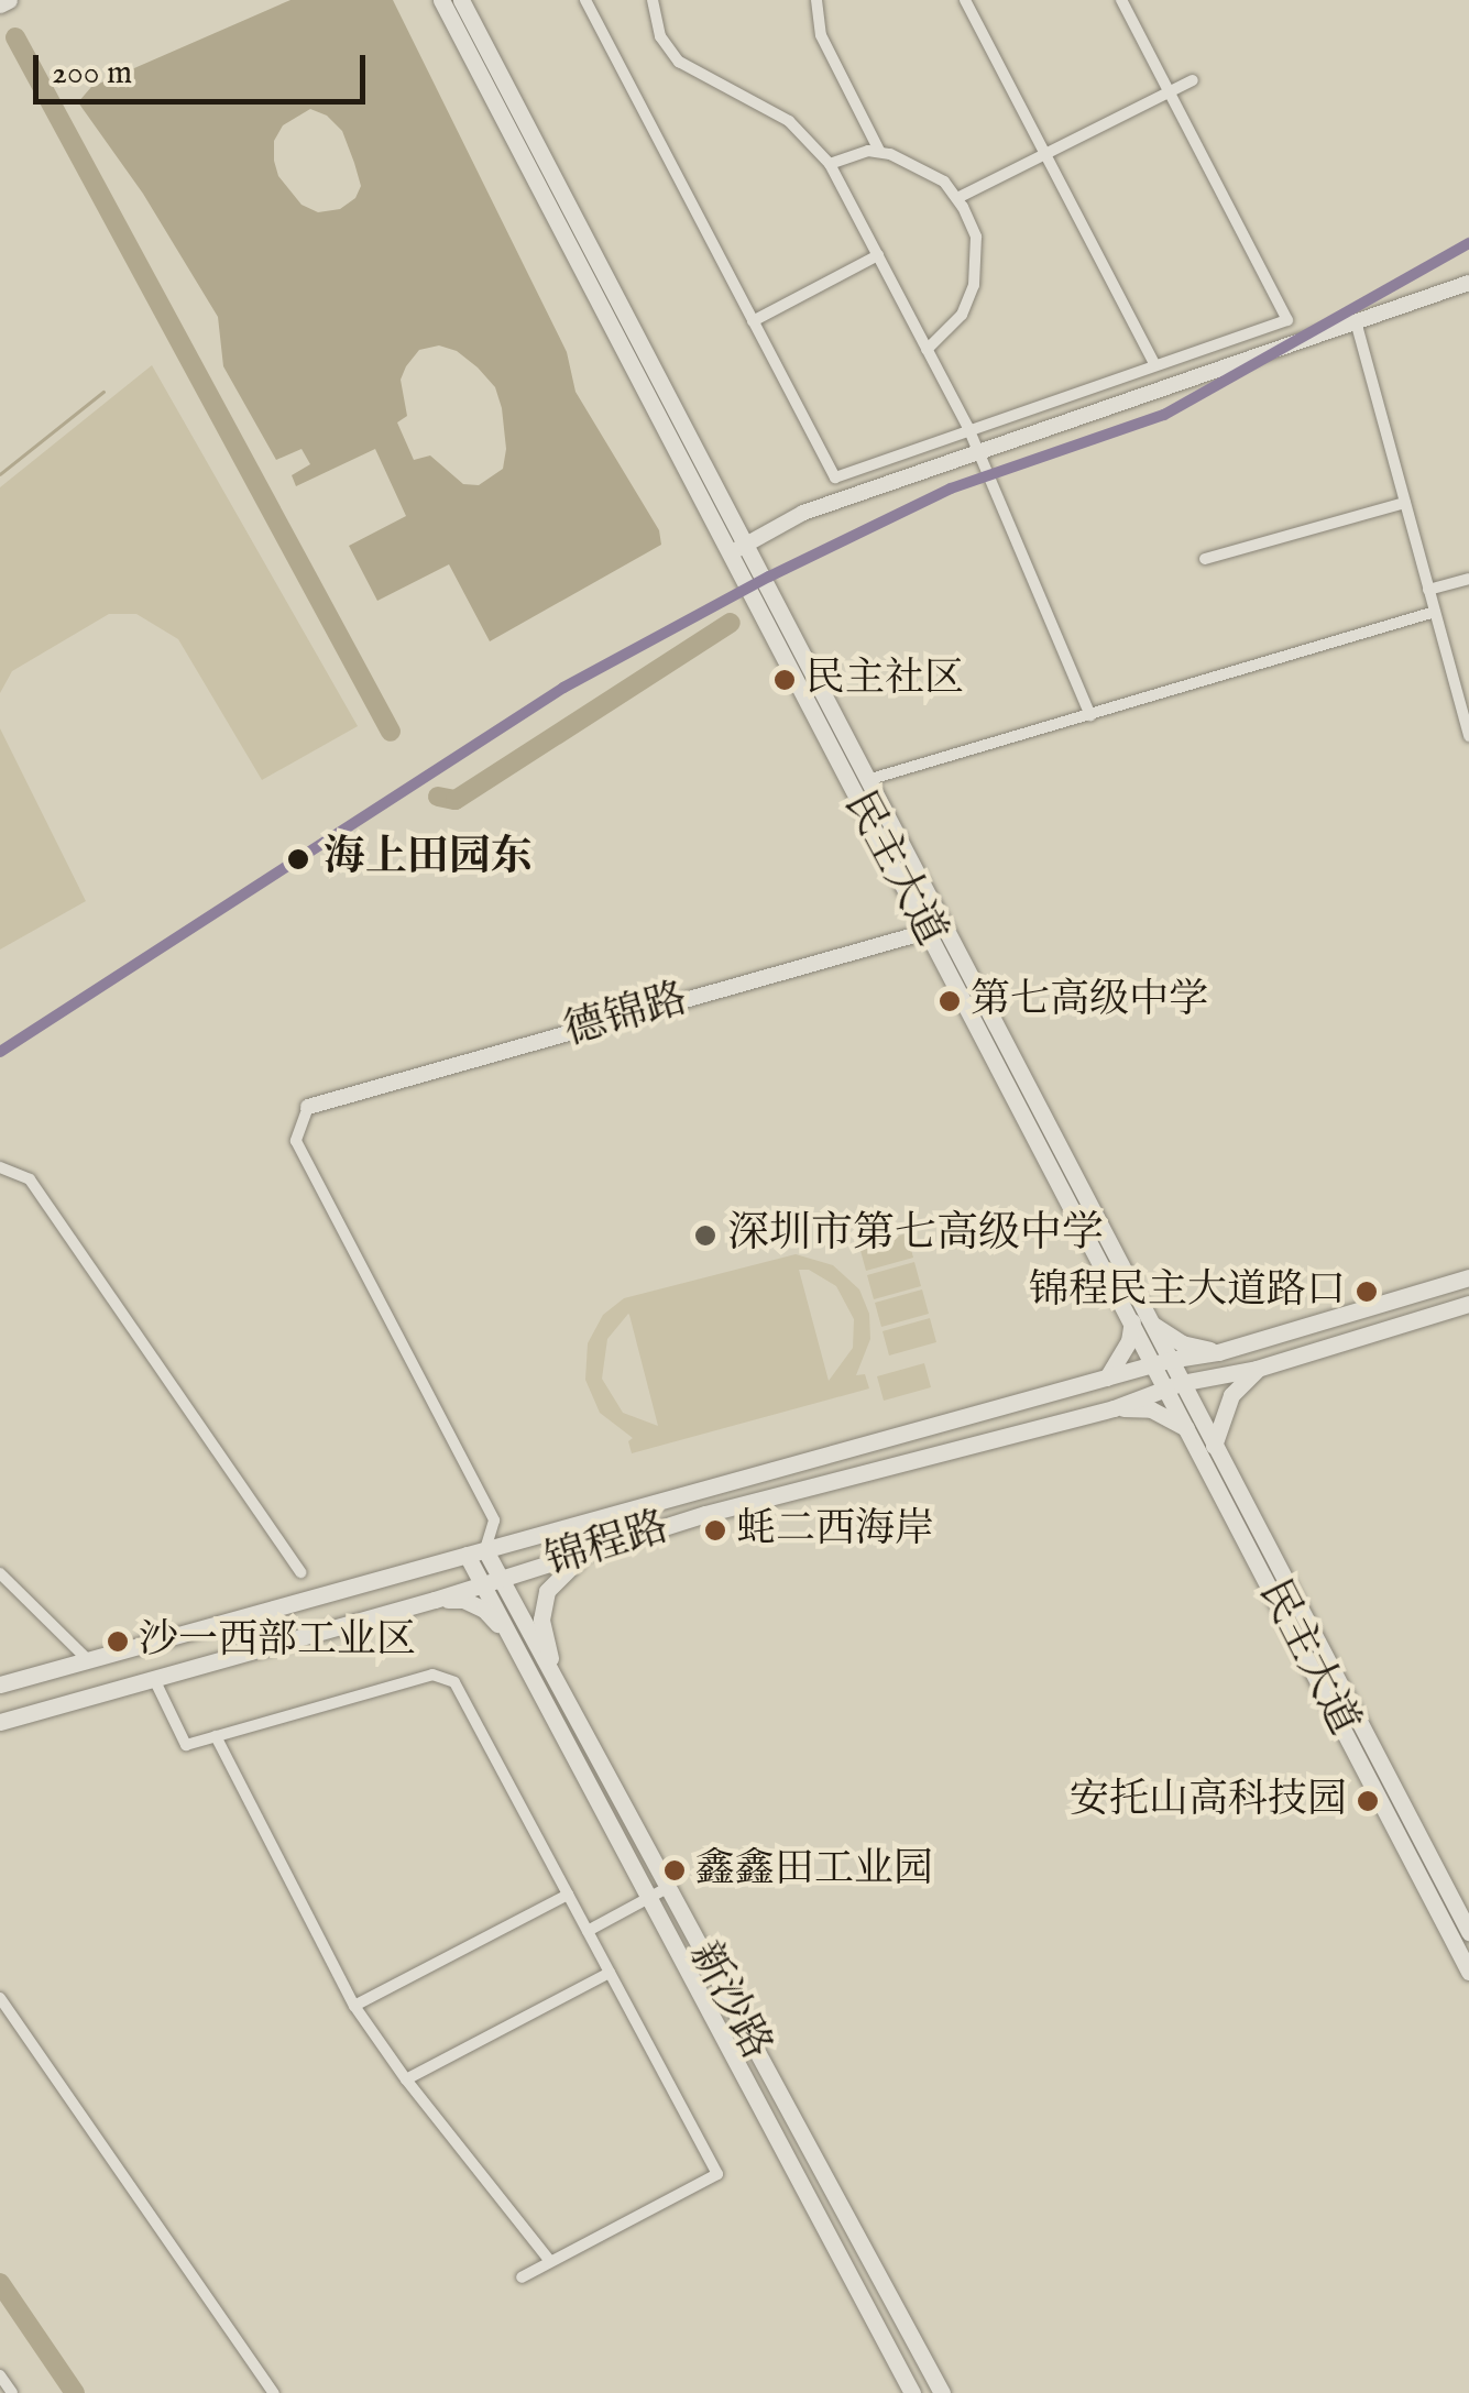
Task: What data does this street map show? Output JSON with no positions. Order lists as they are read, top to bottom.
{
  "streets": {
    "main road": ["民主大道", "锦程路", "新沙路"],
    "street": ["德锦路"]
  },
  "crossings": [
    ["民主大道", "德锦路"],
    ["民主大道", "锦程路"],
    ["锦程路", "新沙路"]
  ],
  "places": [
    "民主社区",
    "海上田园东",
    "第七高级中学",
    "深圳市第七高级中学",
    "锦程民主大道路口",
    "蚝二西海岸",
    "沙一西部工业区",
    "安托山高科技园",
    "鑫鑫田工业园"
  ],
  "scale_bar": "200 m"
}
